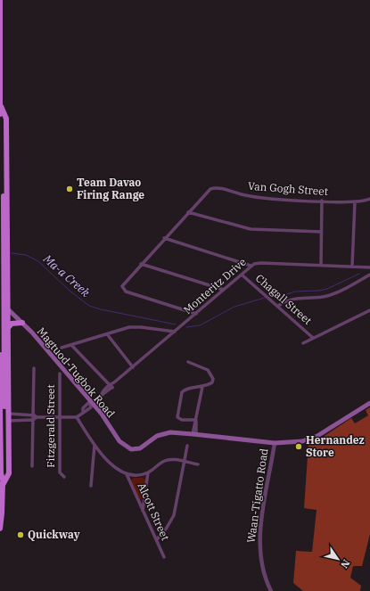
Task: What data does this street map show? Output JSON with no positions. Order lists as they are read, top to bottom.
{
  "streets": {
    "main road": ["Magtuod-Tugbok Road"],
    "street": [
      "Van Gogh Street",
      "Monteritz Drive",
      "Chagall Street",
      "Fitzgerald Street",
      "Waan-Tigatto Road",
      "Alcott Street"
    ]
  },
  "crossings": [
    ["Van Gogh Street", "Monteritz Drive"],
    ["Monteritz Drive", "Chagall Street"],
    ["Magtuod-Tugbok Road", "Waan-Tigatto Road"]
  ],
  "water": ["Ma-a Creek"],
  "places": ["Team Davao Firing Range", "Hernandez Store", "Quickway"],
  "north": "bottom right"
}
